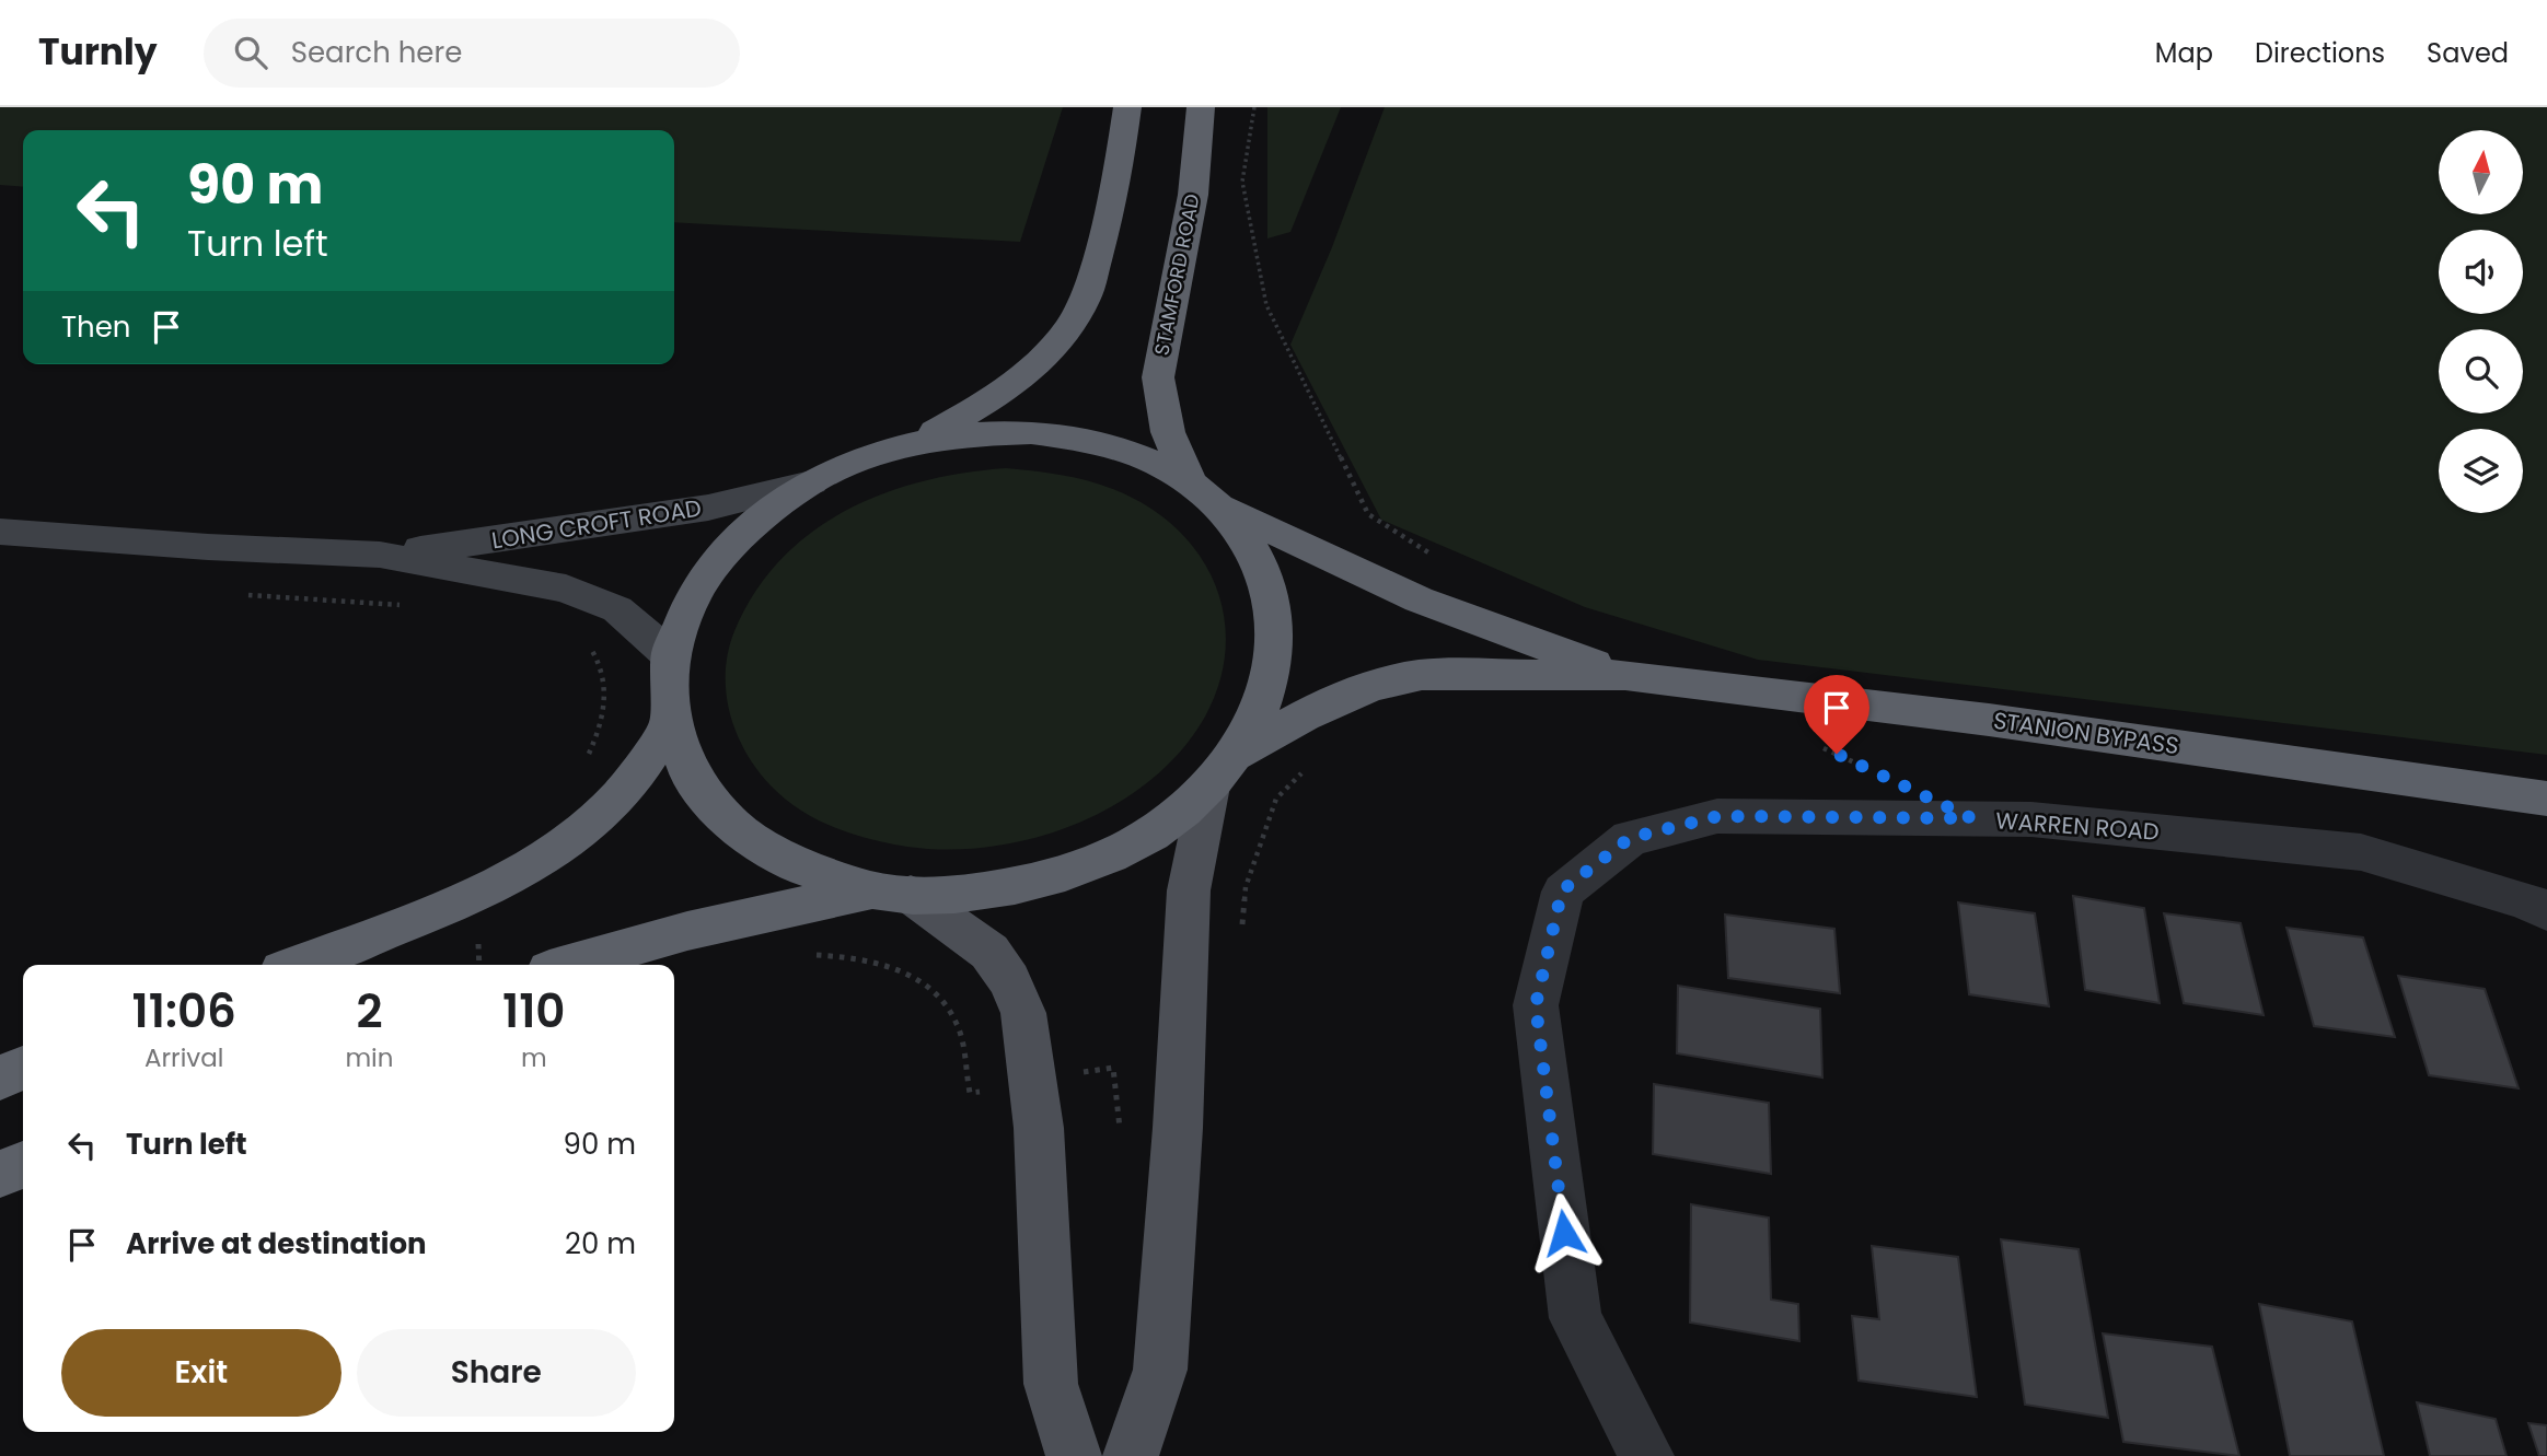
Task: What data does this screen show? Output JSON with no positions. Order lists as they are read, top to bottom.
{
  "streets": {
    "highway": ["STAMFORD ROAD", "STANION BYPASS"],
    "street": ["LONG CROFT ROAD", "WARREN ROAD"]
  },
  "north": "top",
  "page": {
    "header": "Turnly",
    "search": "Search here",
    "nav": ["Map", "Directions", "Saved"],
    "turn": ["90 m", "Turn left"],
    "then": "Then",
    "eta": [
      "11:06",
      "Arrival",
      "2",
      "min",
      "110",
      "m"
    ],
    "list": [
      {
        "name": "Turn left",
        "value": "90 m"
      },
      {
        "name": "Arrive at destination",
        "value": "20 m"
      }
    ],
    "buttons": ["Exit", "Share"]
  }
}
